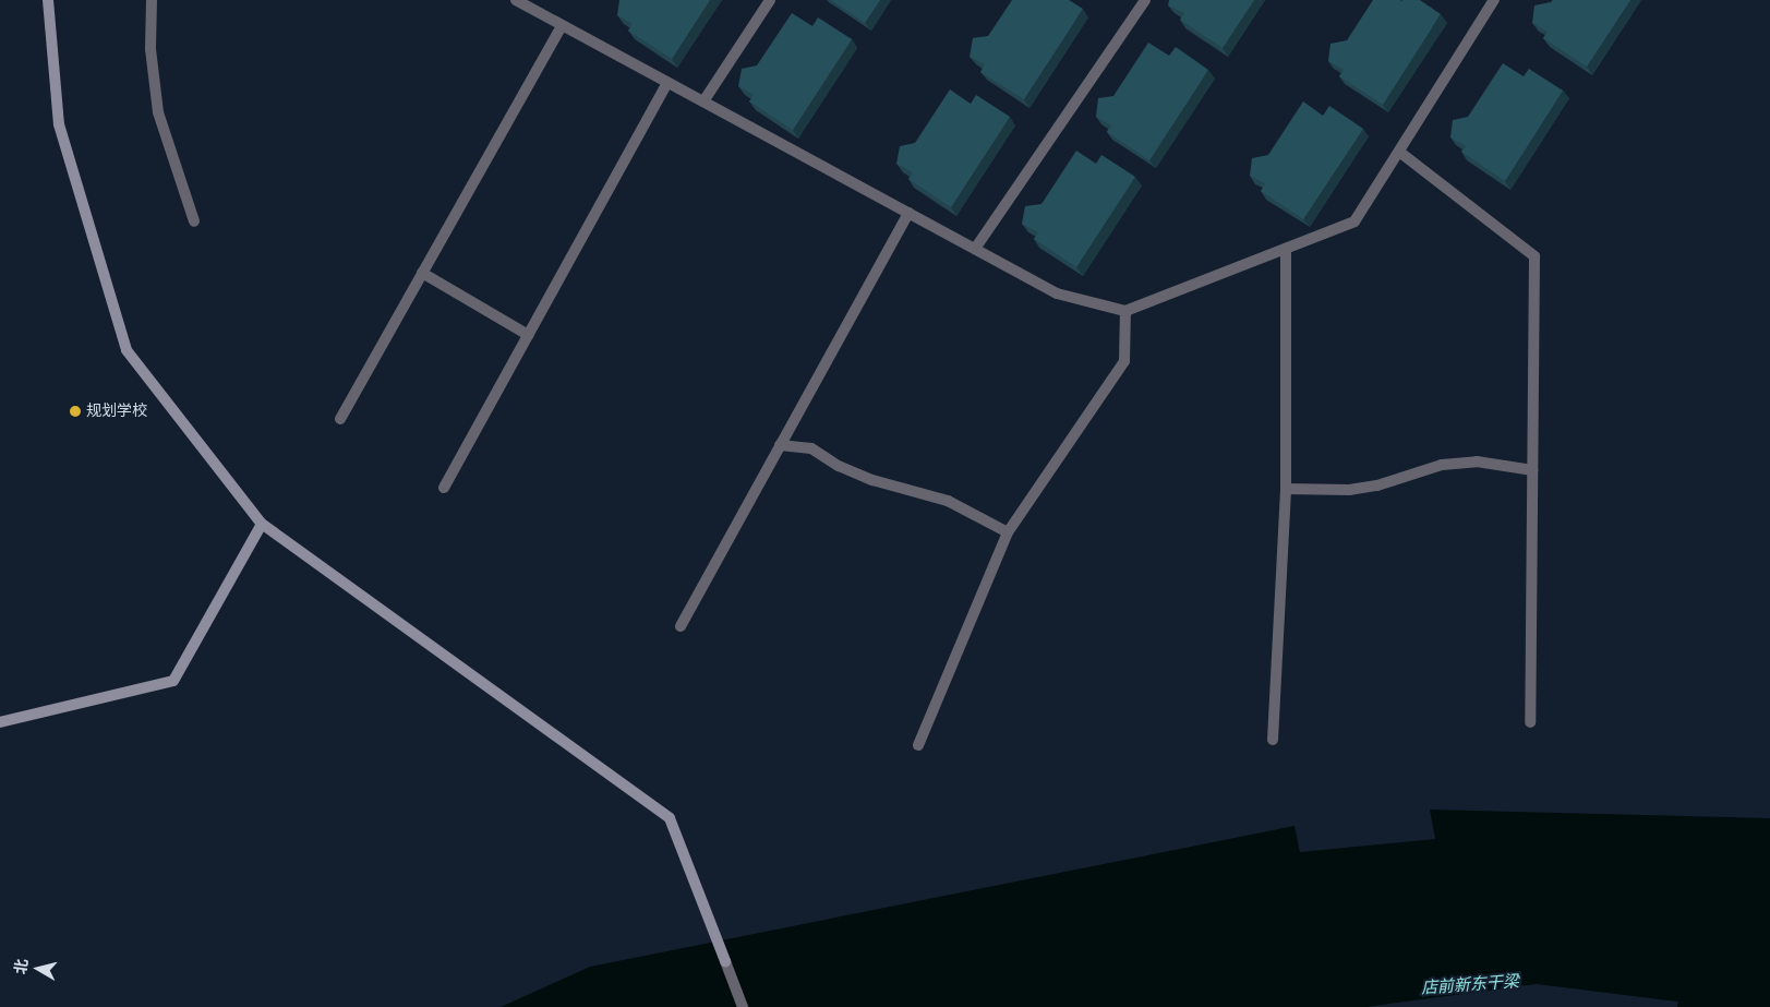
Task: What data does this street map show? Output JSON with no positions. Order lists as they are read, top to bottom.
{
  "water": ["店前新东干梁"],
  "places": ["规划学校"],
  "north": "left"
}
